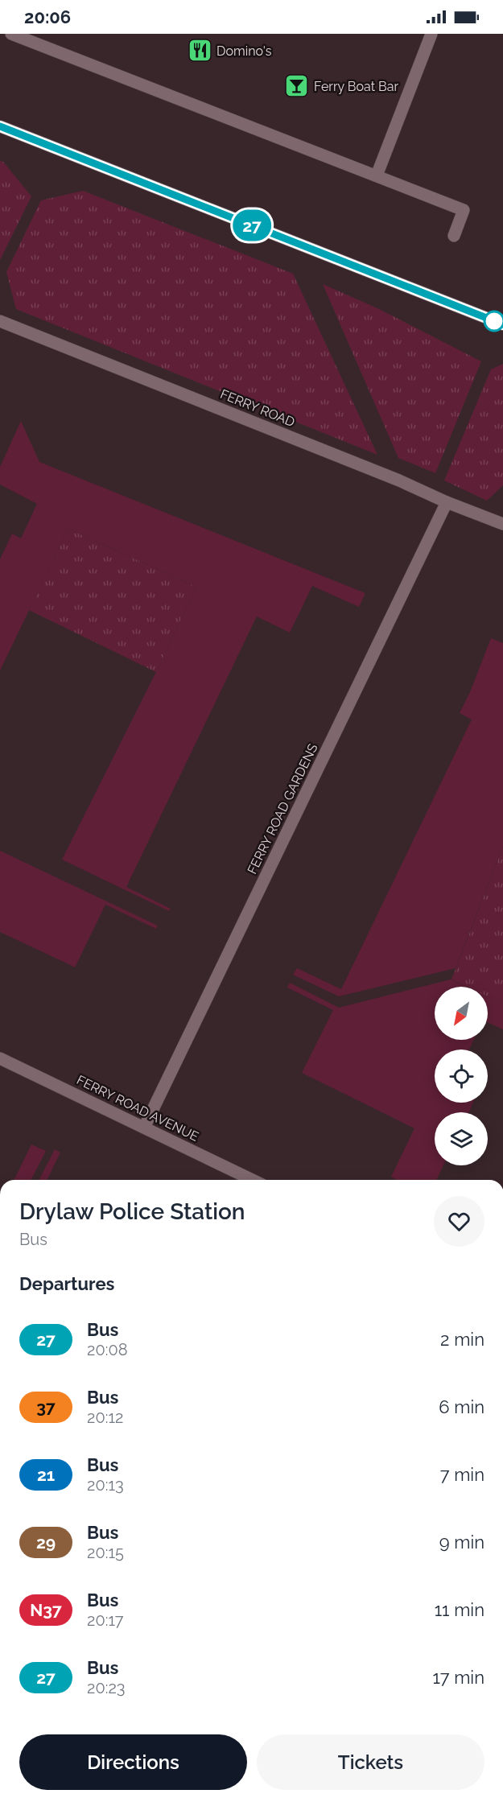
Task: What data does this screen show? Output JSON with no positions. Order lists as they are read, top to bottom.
{
  "streets": {
    "street": ["FERRY ROAD", "FERRY ROAD GARDENS", "FERRY ROAD AVENUE"]
  },
  "crossings": [
    ["FERRY ROAD", "FERRY ROAD GARDENS"],
    ["FERRY ROAD GARDENS", "FERRY ROAD AVENUE"]
  ],
  "places": {
    "restaurant": ["Domino's"],
    "bar": ["Ferry Boat Bar"]
  },
  "lines": ["bus line 27"],
  "north": "bottom left",
  "page": {
    "status": "20:06",
    "on_map": "27",
    "heading": [
      ["Drylaw Police Station", "Bus"],
      "Departures"
    ],
    "list": [
      {
        "mark": "27",
        "name": "Bus",
        "note": "20:08",
        "value": "2 min"
      },
      {
        "mark": "37",
        "name": "Bus",
        "note": "20:12",
        "value": "6 min"
      },
      {
        "mark": "21",
        "name": "Bus",
        "note": "20:13",
        "value": "7 min"
      },
      {
        "mark": "29",
        "name": "Bus",
        "note": "20:15",
        "value": "9 min"
      },
      {
        "mark": "N37",
        "name": "Bus",
        "note": "20:17",
        "value": "11 min"
      },
      {
        "mark": "27",
        "name": "Bus",
        "note": "20:23",
        "value": "17 min"
      }
    ],
    "buttons": ["Directions", "Tickets"]
  }
}
